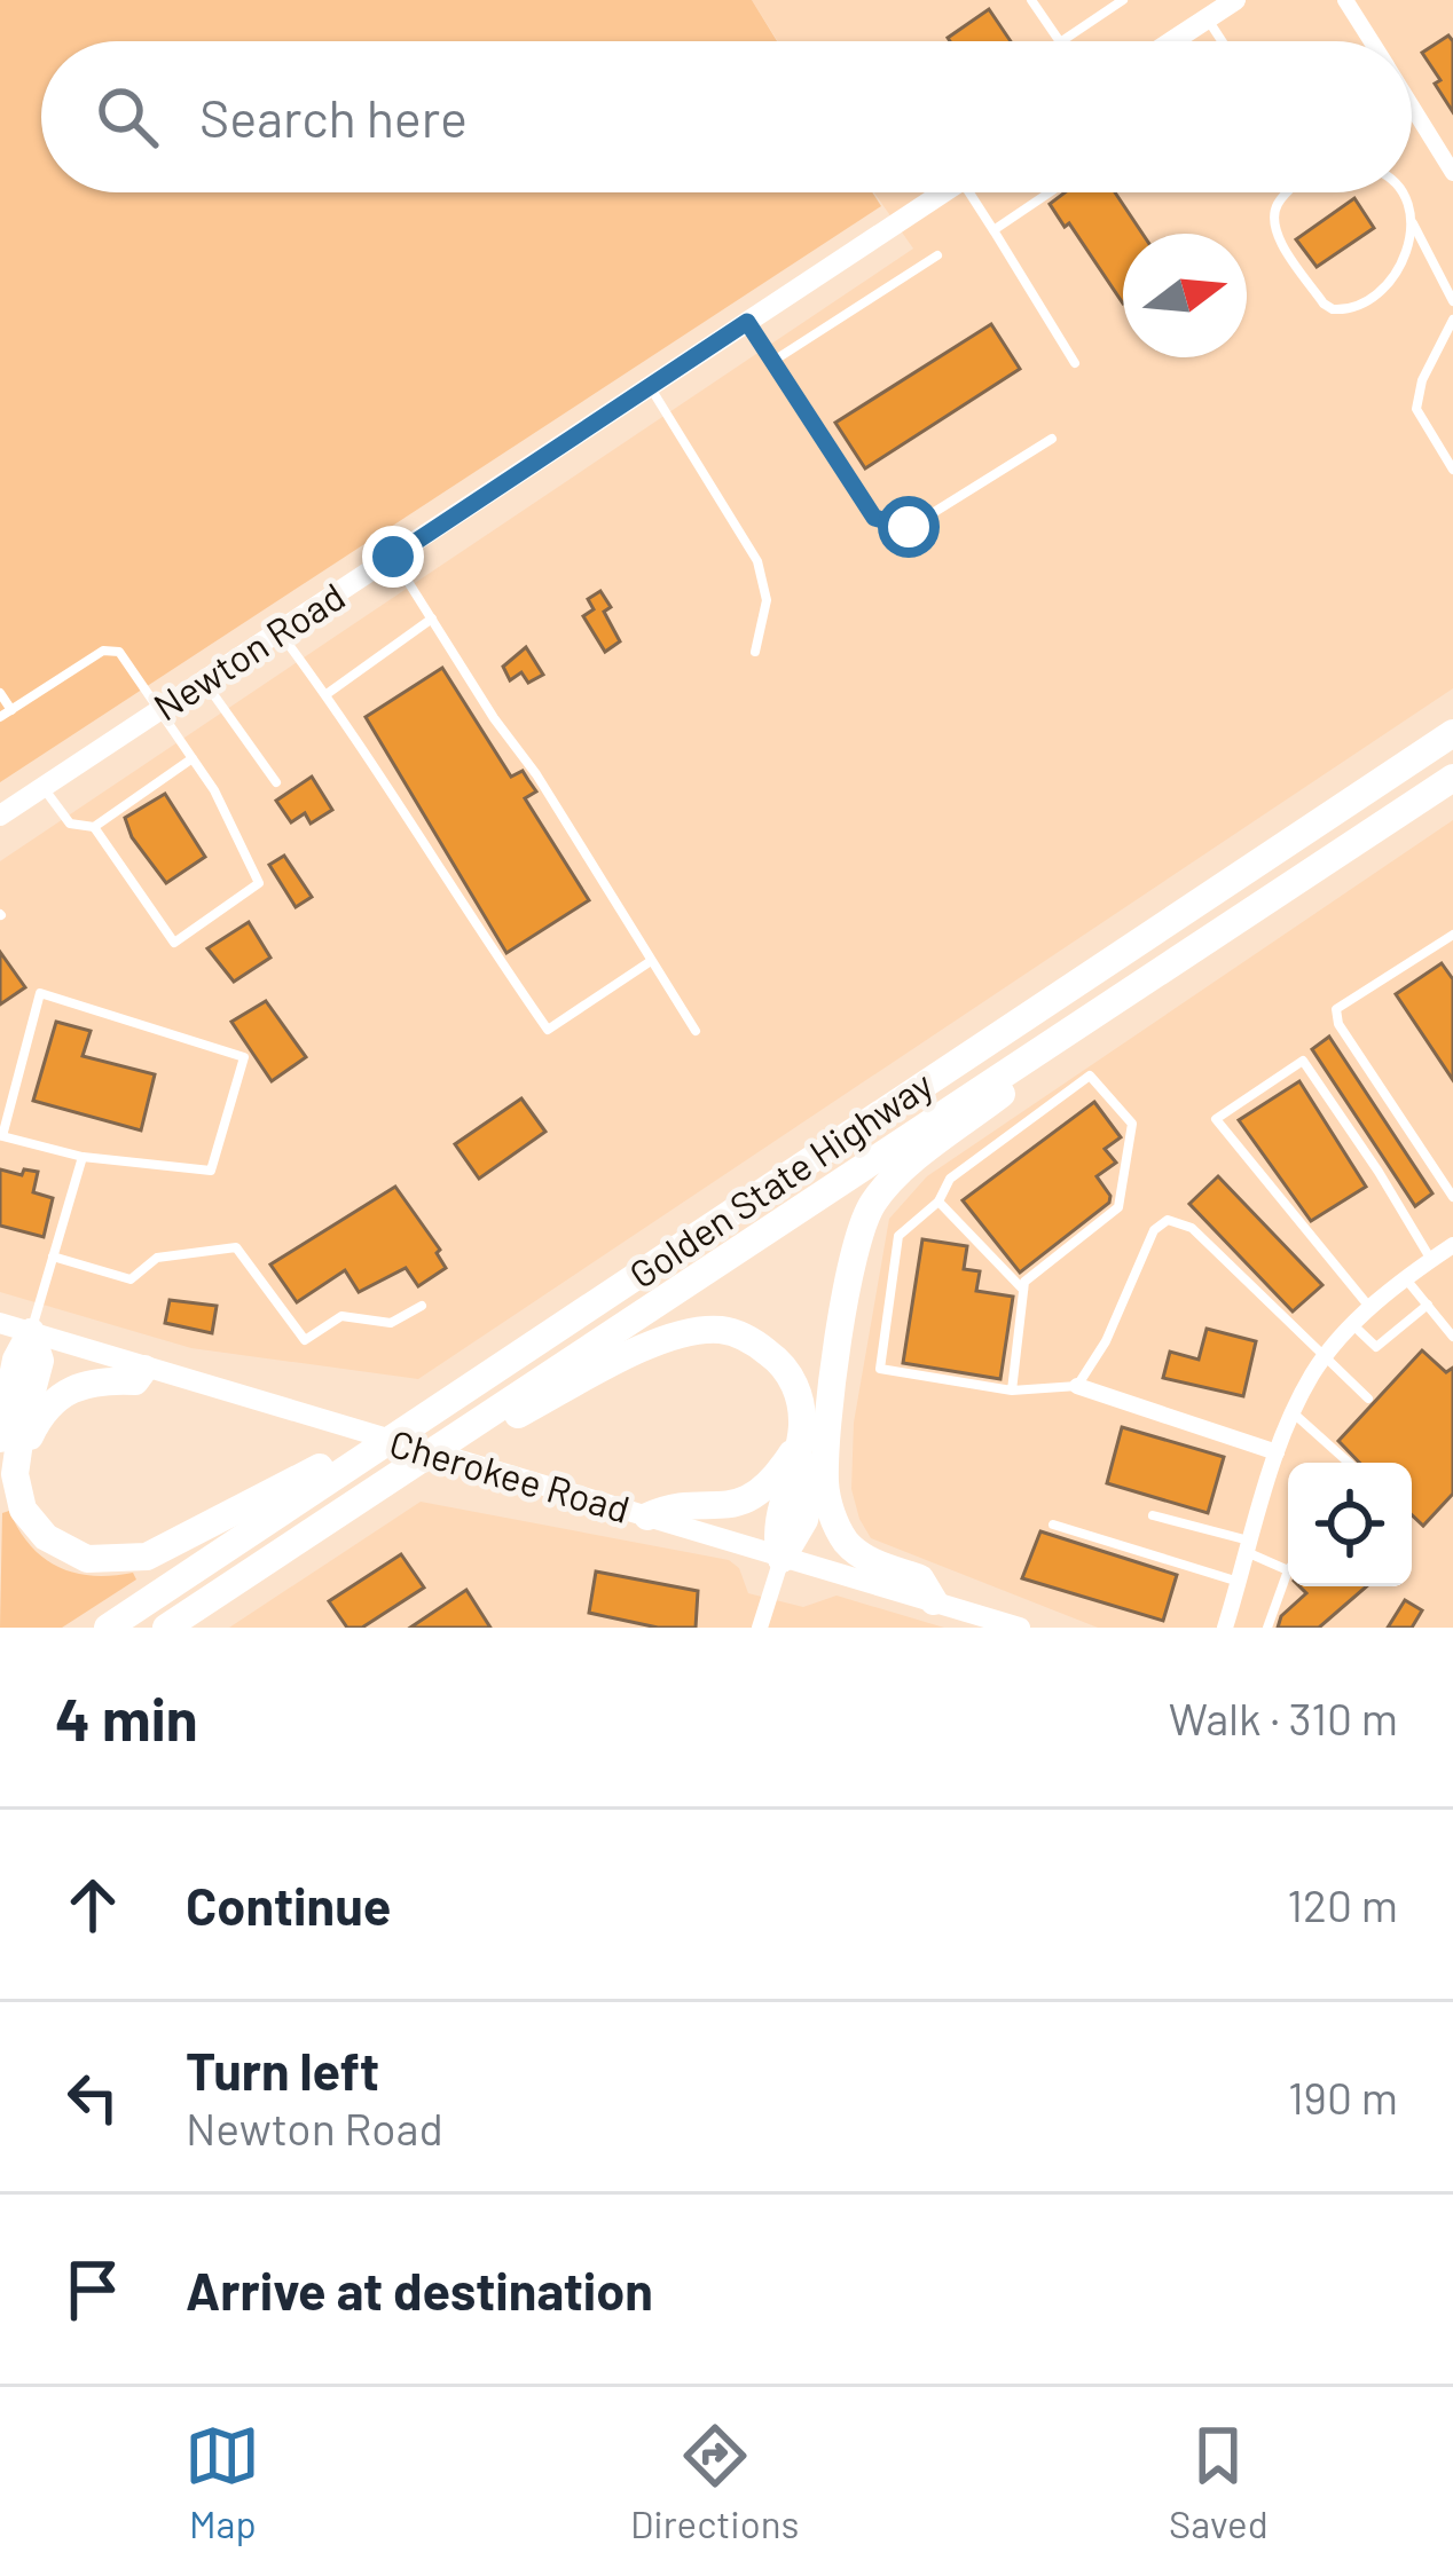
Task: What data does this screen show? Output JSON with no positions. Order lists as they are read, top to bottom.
{
  "streets": {
    "highway": ["Golden State Highway"],
    "street": ["Newton Road", "Cherokee Road"]
  },
  "north": "right",
  "page": {
    "search": "Search here",
    "heading": ["4 min", "Walk · 310 m"],
    "list": [
      ["Continue", "120 m"],
      ["Turn left", "Newton Road", "190 m"],
      "Arrive at destination"
    ],
    "nav": ["Map", "Directions", "Saved"]
  }
}
